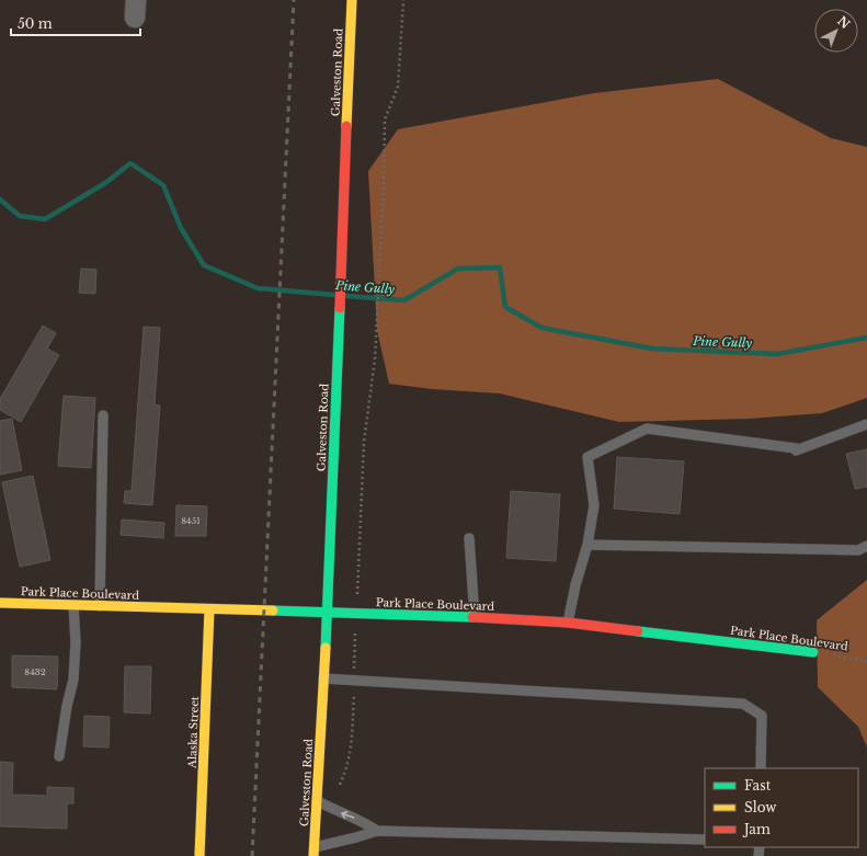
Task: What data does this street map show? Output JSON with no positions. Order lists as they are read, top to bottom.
{
  "streets": {
    "street": ["Galveston Road", "Park Place Boulevard", "Alaska Street"]
  },
  "crossings": [
    ["Galveston Road", "Park Place Boulevard"],
    ["Park Place Boulevard", "Alaska Street"]
  ],
  "water": ["Pine Gully"],
  "house_numbers": ["8451", "8432"],
  "legend": ["Fast", "Slow", "Jam"],
  "scale_bar": "50 m",
  "north": "top right"
}
